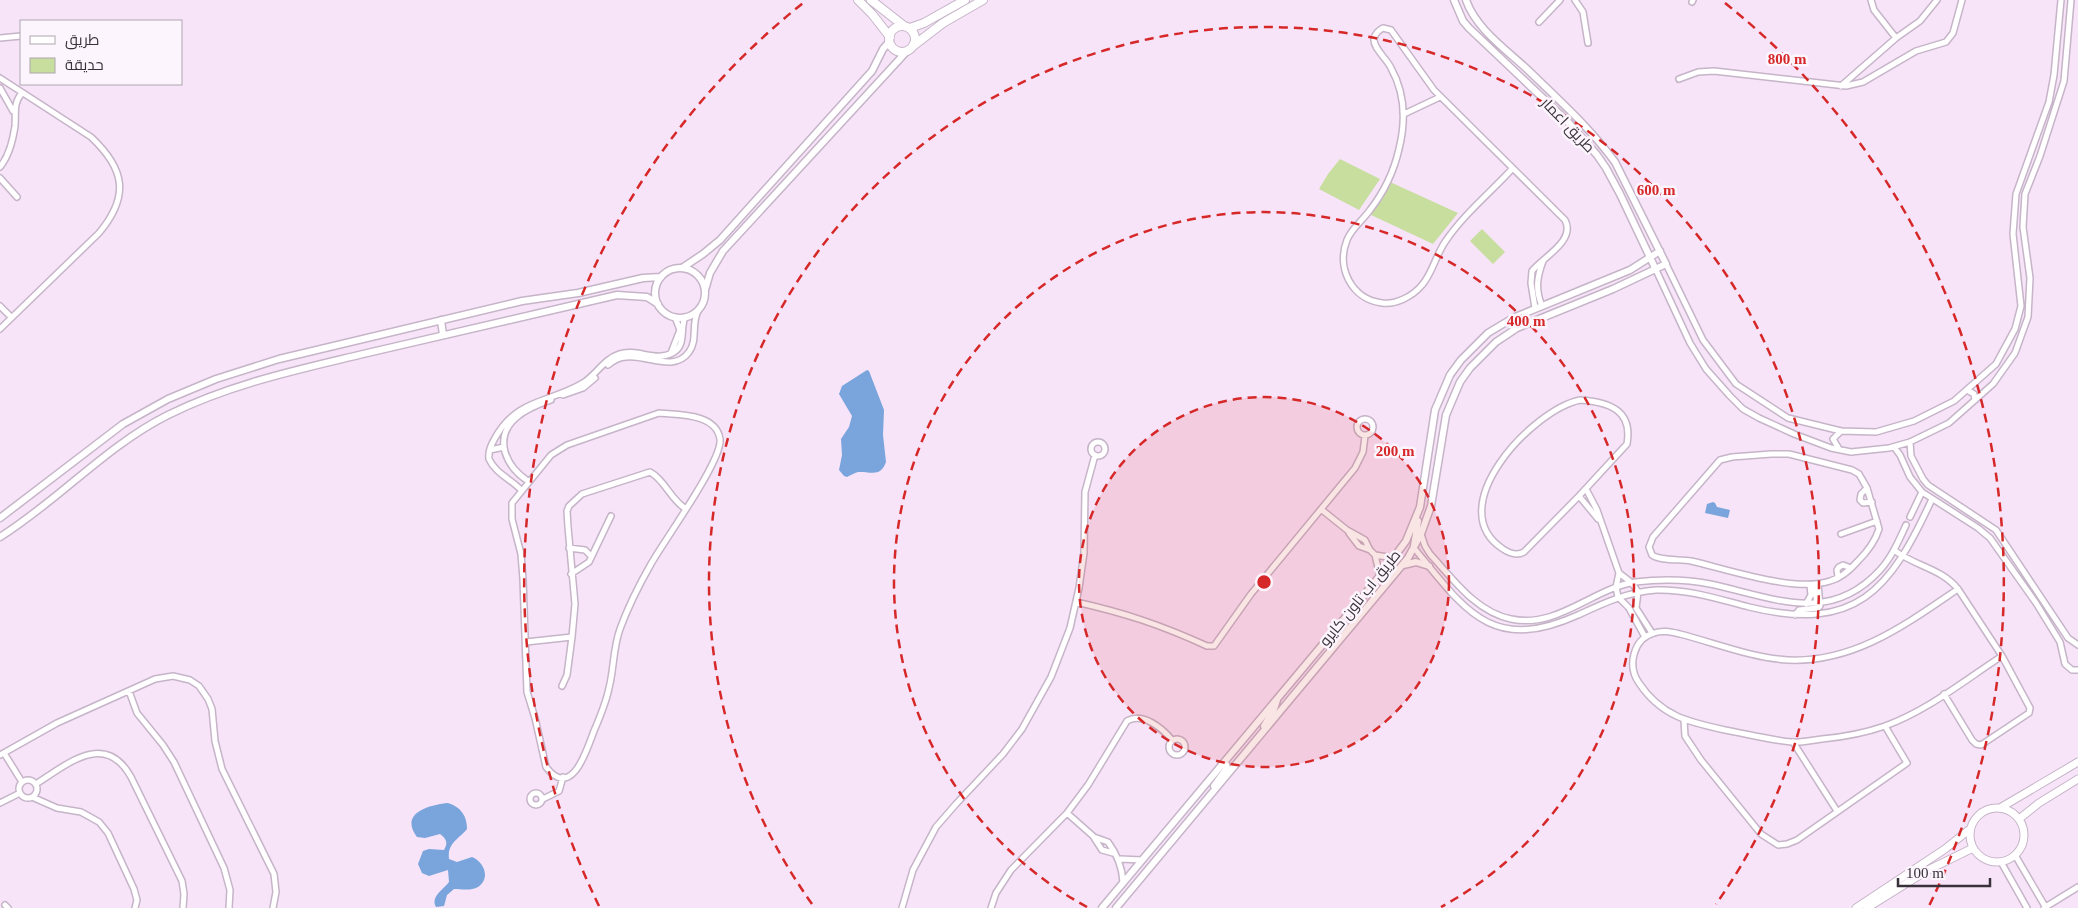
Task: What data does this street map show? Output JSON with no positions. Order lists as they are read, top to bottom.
{
  "streets": {
    "street": ["طريق اعمار", "طريق اب تاون كايرو"]
  },
  "crossings": [
    ["طريق اعمار", "طريق اب تاون كايرو"]
  ],
  "legend": ["طريق", "حديقة"],
  "scale_bar": "100 m",
  "rings": [
    "800 m",
    "600 m",
    "400 m",
    "200 m"
  ]
}
